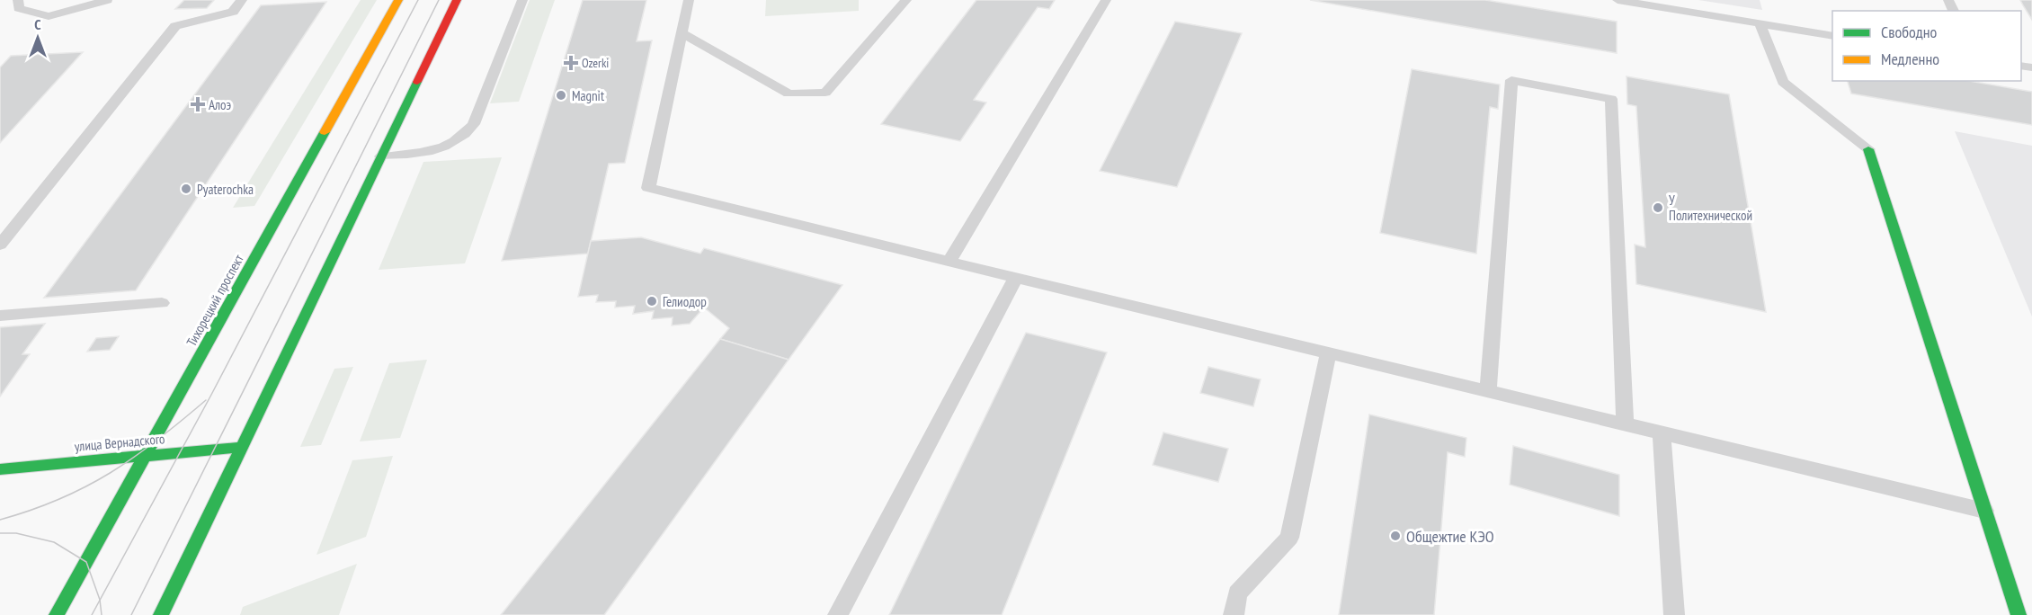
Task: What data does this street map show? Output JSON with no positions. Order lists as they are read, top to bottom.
{
  "streets": {
    "main road": ["Тихорецкий проспект", "улица Вернадского"]
  },
  "crossings": [
    ["Тихорецкий проспект", "улица Вернадского"]
  ],
  "places": {
    "health": ["Ozerki", "Алоэ"],
    "other": [
      "Magnit",
      "Pyaterochka",
      "У Политехнической",
      "Гелиодор",
      "Общежтие КЭО"
    ]
  },
  "legend": ["Свободно", "Медленно"],
  "north": "top"
}
